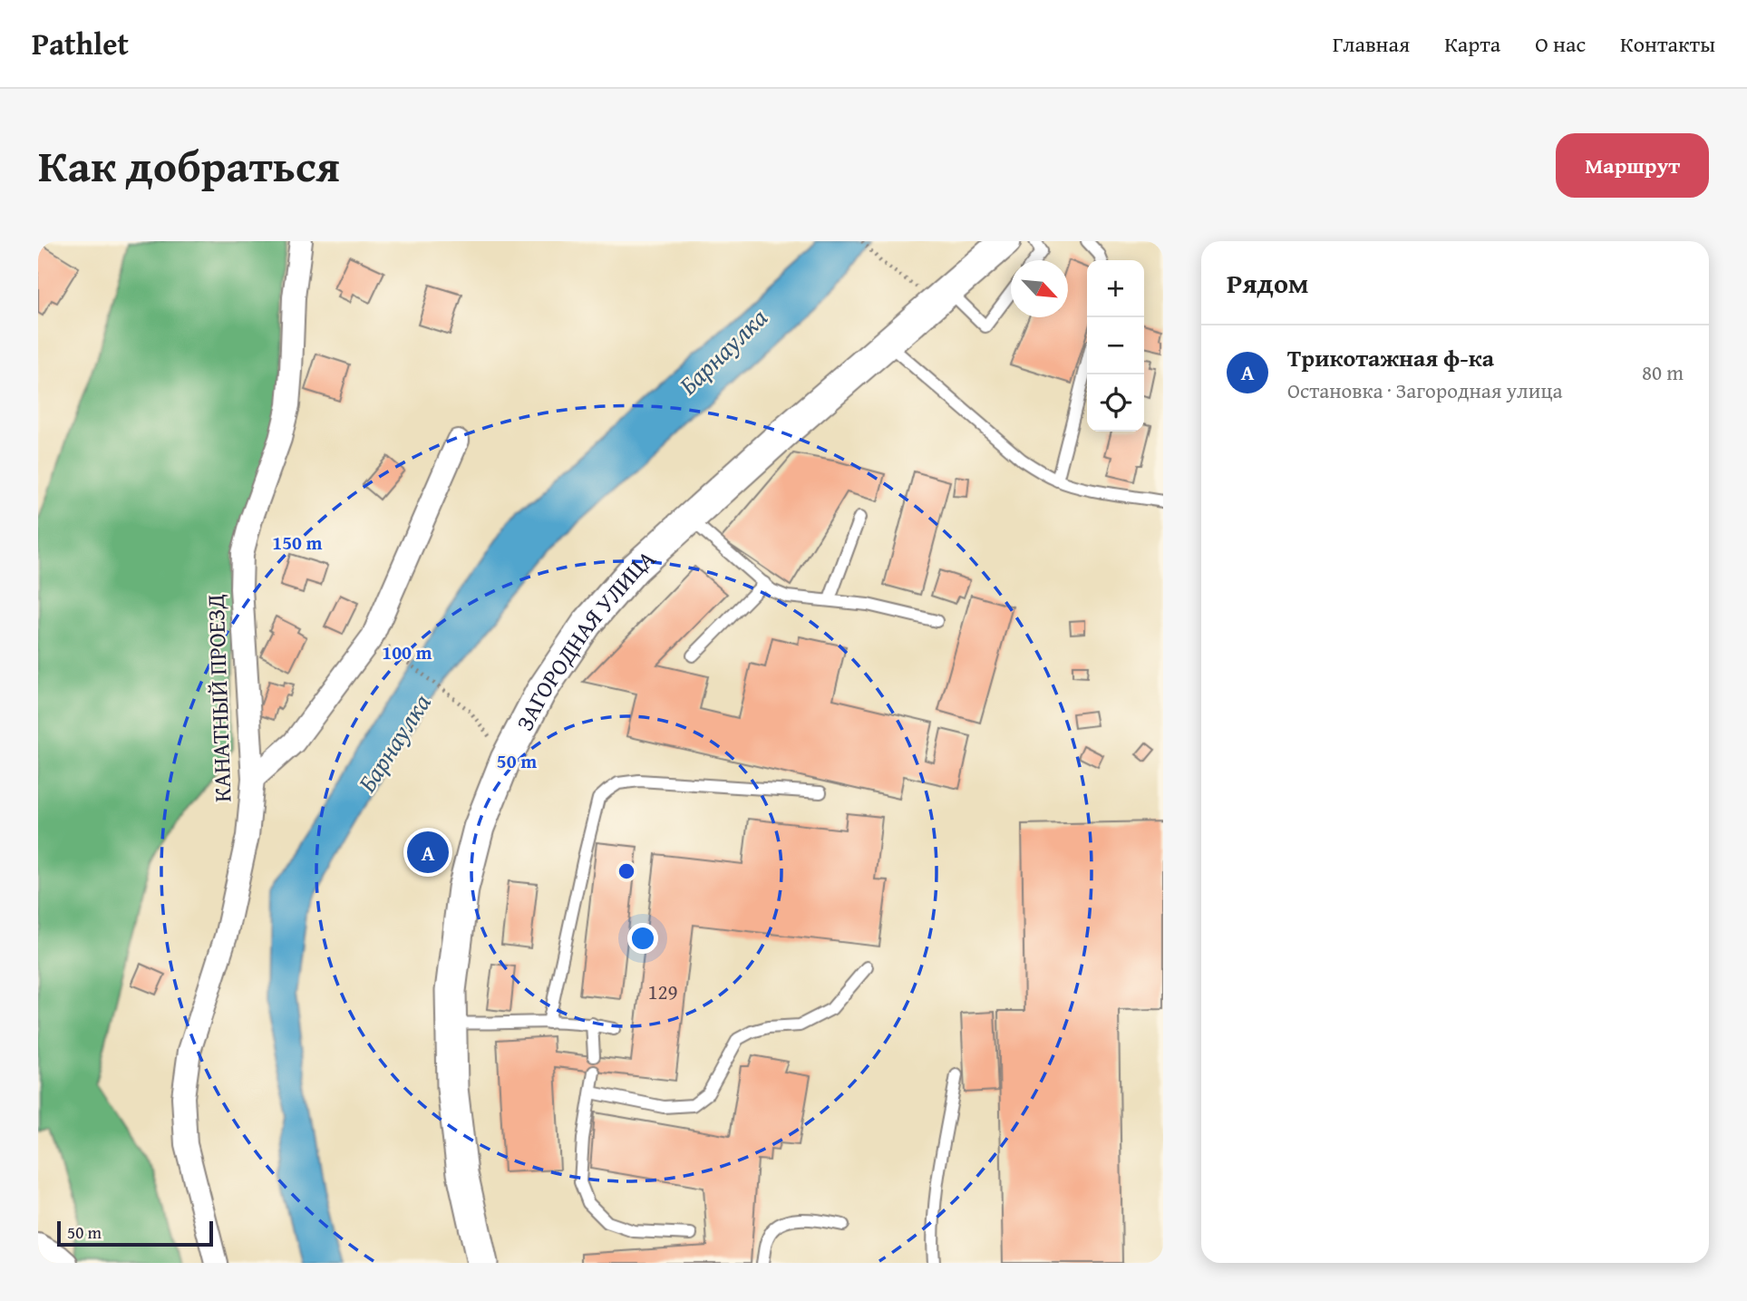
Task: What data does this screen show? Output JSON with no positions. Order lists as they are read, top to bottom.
{
  "streets": {
    "main road": ["ЗАГОРОДНАЯ УЛИЦА"],
    "street": ["КАНАТНЫЙ ПРОЕЗД"]
  },
  "water": ["Барнаулка"],
  "house_numbers": ["129"],
  "scale_bar": "50 m",
  "north": "bottom right",
  "page": {
    "header": "Pathlet",
    "nav": [
      "Главная",
      "Карта",
      "О нас",
      "Контакты"
    ],
    "title": "Как добраться",
    "buttons": "Маршрут",
    "heading": "Рядом",
    "map_buttons": ["+", "−"],
    "list": [
      {
        "mark": "A",
        "name": "Трикотажная ф-ка",
        "note": "Остановка · Загородная улица",
        "value": "80 m"
      }
    ],
    "pins": "A",
    "scale": "50 m"
  },
  "rings": ["150 m", "100 m", "50 m"]
}
